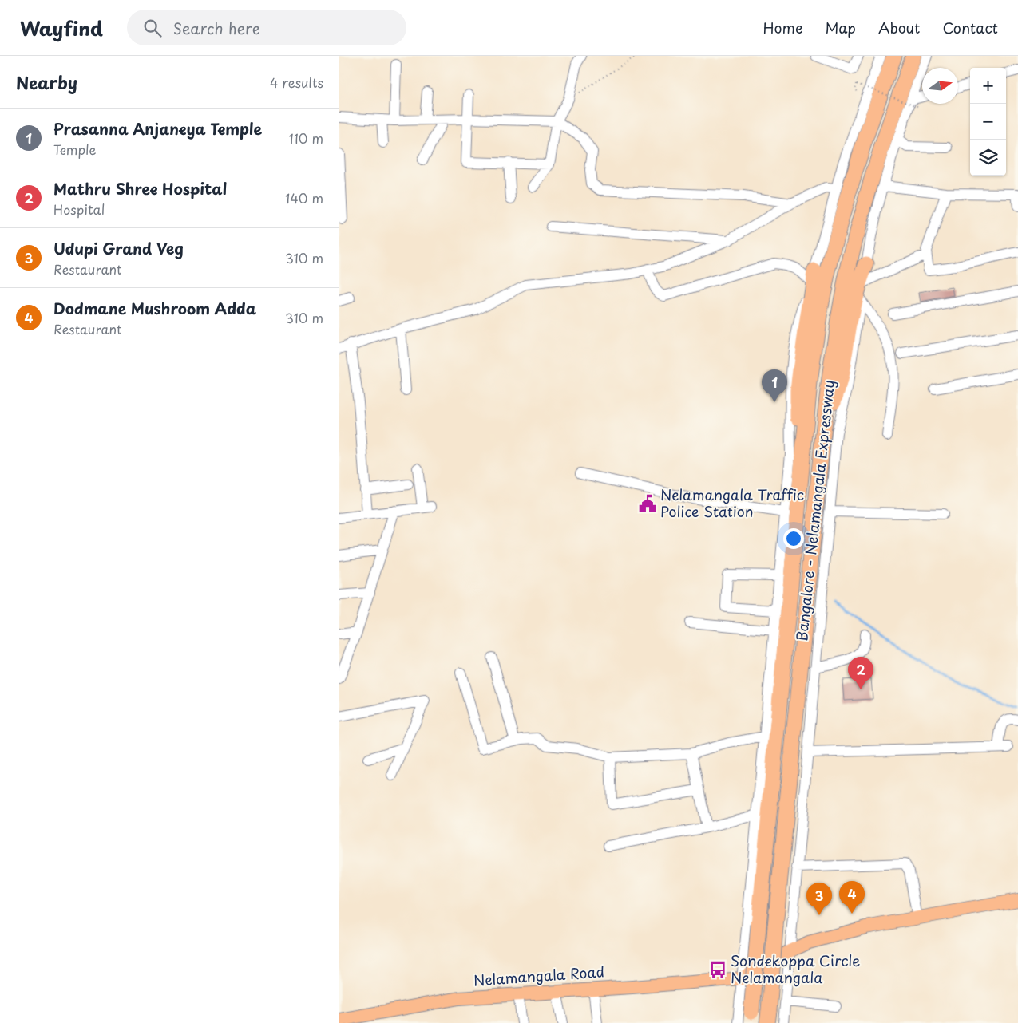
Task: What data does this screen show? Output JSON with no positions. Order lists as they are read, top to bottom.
{
  "streets": {
    "highway": ["Bangalore - Nelamangala Expressway"],
    "main road": ["Nelamangala Road"]
  },
  "places": {
    "public building": ["Nelamangala Traffic Police Station"],
    "bus stop": ["Sondekoppa Circle Nelamangala"]
  },
  "north": "right",
  "page": {
    "header": "Wayfind",
    "search": "Search here",
    "nav": [
      "Home",
      "Map",
      "About",
      "Contact"
    ],
    "heading": ["Nearby", "4 results"],
    "map_buttons": ["+", "−"],
    "list": [
      {
        "mark": "1",
        "name": "Prasanna Anjaneya Temple",
        "note": "Temple",
        "value": "110 m"
      },
      {
        "mark": "2",
        "name": "Mathru Shree Hospital",
        "note": "Hospital",
        "value": "140 m"
      },
      {
        "mark": "3",
        "name": "Udupi Grand Veg",
        "note": "Restaurant",
        "value": "310 m"
      },
      {
        "mark": "4",
        "name": "Dodmane Mushroom Adda",
        "note": "Restaurant",
        "value": "310 m"
      }
    ],
    "pins": [
      "1",
      "2",
      "4",
      "3"
    ]
  }
}
